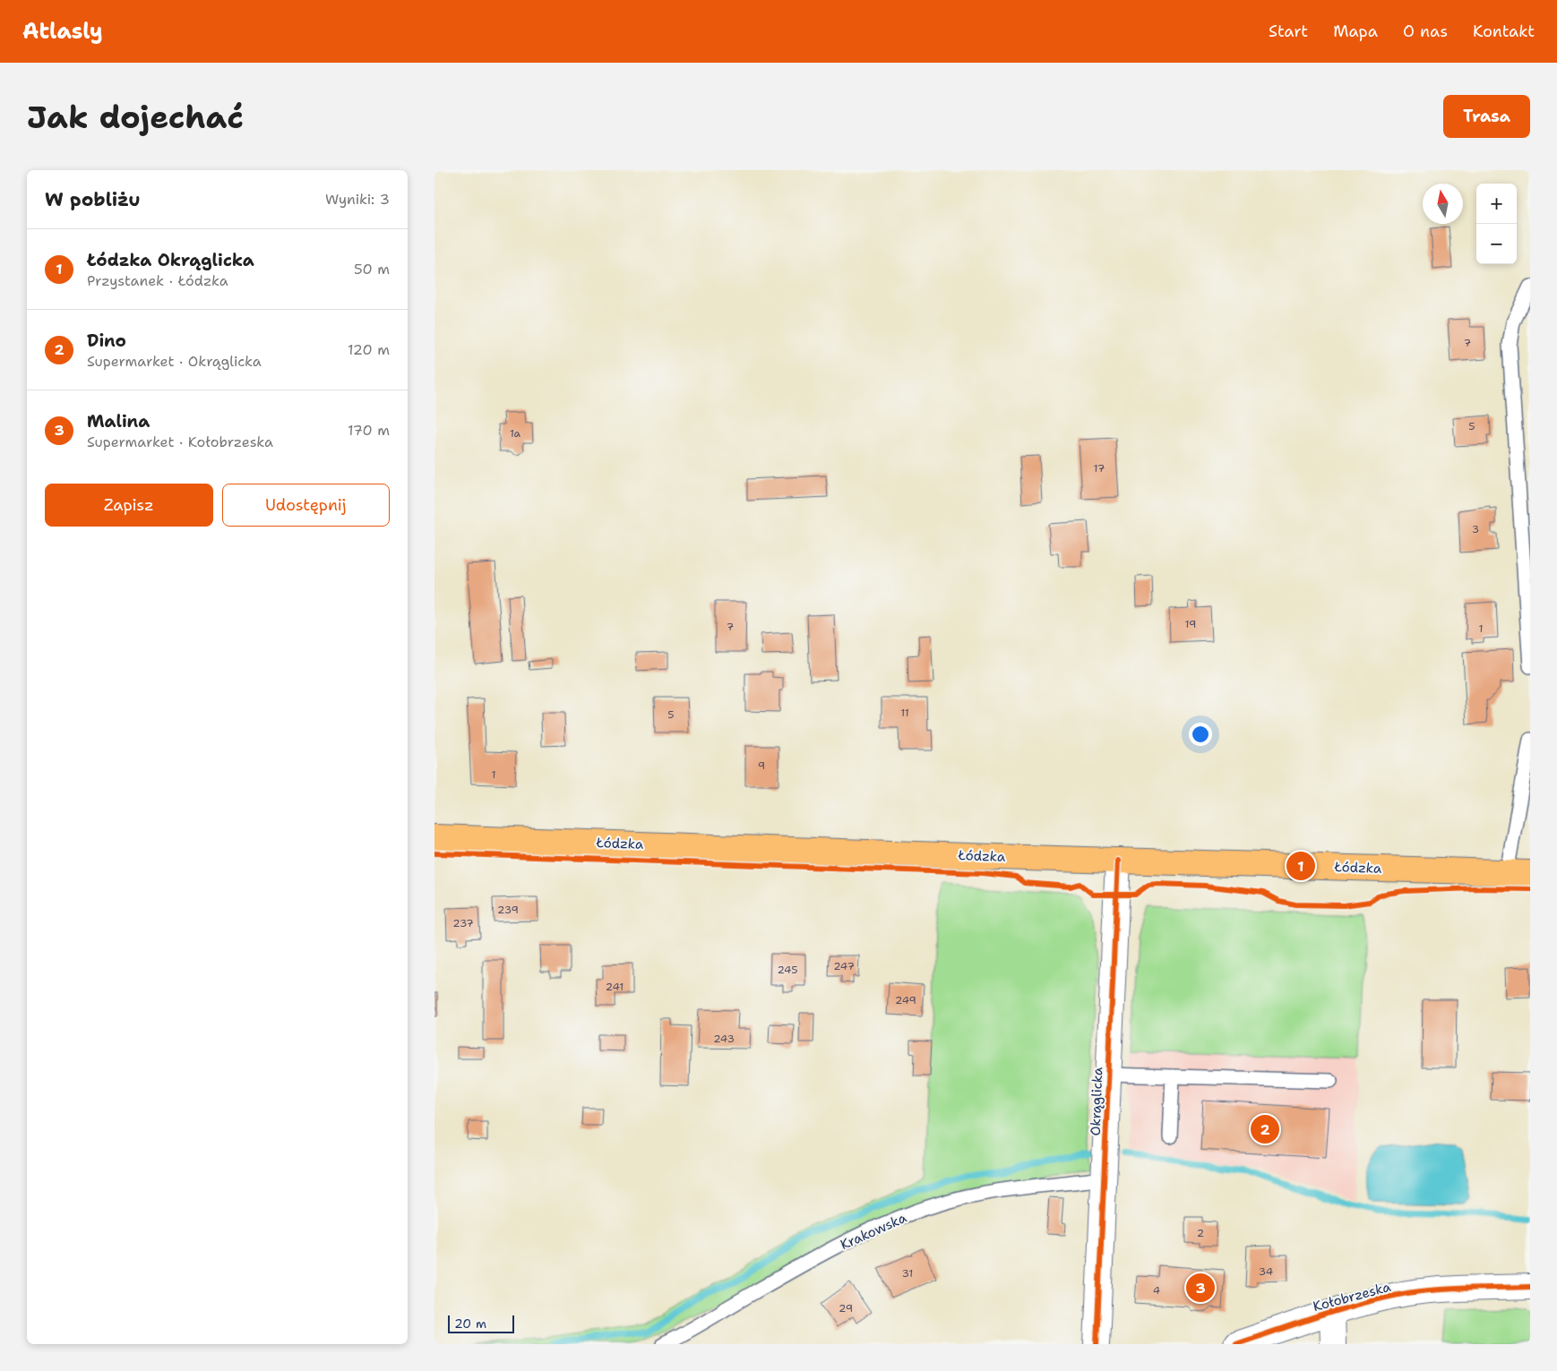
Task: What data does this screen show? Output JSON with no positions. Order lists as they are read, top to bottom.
{
  "streets": {
    "main road": ["Łódzka"],
    "street": ["Okrąglicka", "Kołobrzeska"],
    "lane": ["Krakowska"]
  },
  "crossings": [
    ["Łódzka", "Okrąglicka"],
    ["Okrąglicka", "Krakowska"]
  ],
  "house_numbers": [
    "7",
    "5",
    "1a",
    "17",
    "3",
    "19",
    "7",
    "1",
    "11",
    "5",
    "9",
    "1",
    "239",
    "237",
    "247",
    "245",
    "241",
    "249",
    "243",
    "2",
    "34",
    "31",
    "4",
    "29"
  ],
  "scale_bar": "20 m",
  "north": "top",
  "page": {
    "header": "Atlasly",
    "nav": [
      "Start",
      "Mapa",
      "O nas",
      "Kontakt"
    ],
    "buttons": [
      "Trasa",
      ["Zapisz", "Udostępnij"]
    ],
    "title": "Jak dojechać",
    "heading": ["W pobliżu", "Wyniki: 3"],
    "map_buttons": ["+", "−"],
    "list": [
      {
        "mark": "1",
        "name": "Łódzka Okrąglicka",
        "note": "Przystanek · Łódzka",
        "value": "50 m"
      },
      {
        "mark": "2",
        "name": "Dino",
        "note": "Supermarket · Okrąglicka",
        "value": "120 m"
      },
      {
        "mark": "3",
        "name": "Malina",
        "note": "Supermarket · Kołobrzeska",
        "value": "170 m"
      }
    ],
    "pins": ["1", "2", "3"],
    "scale": "20 m"
  }
}
